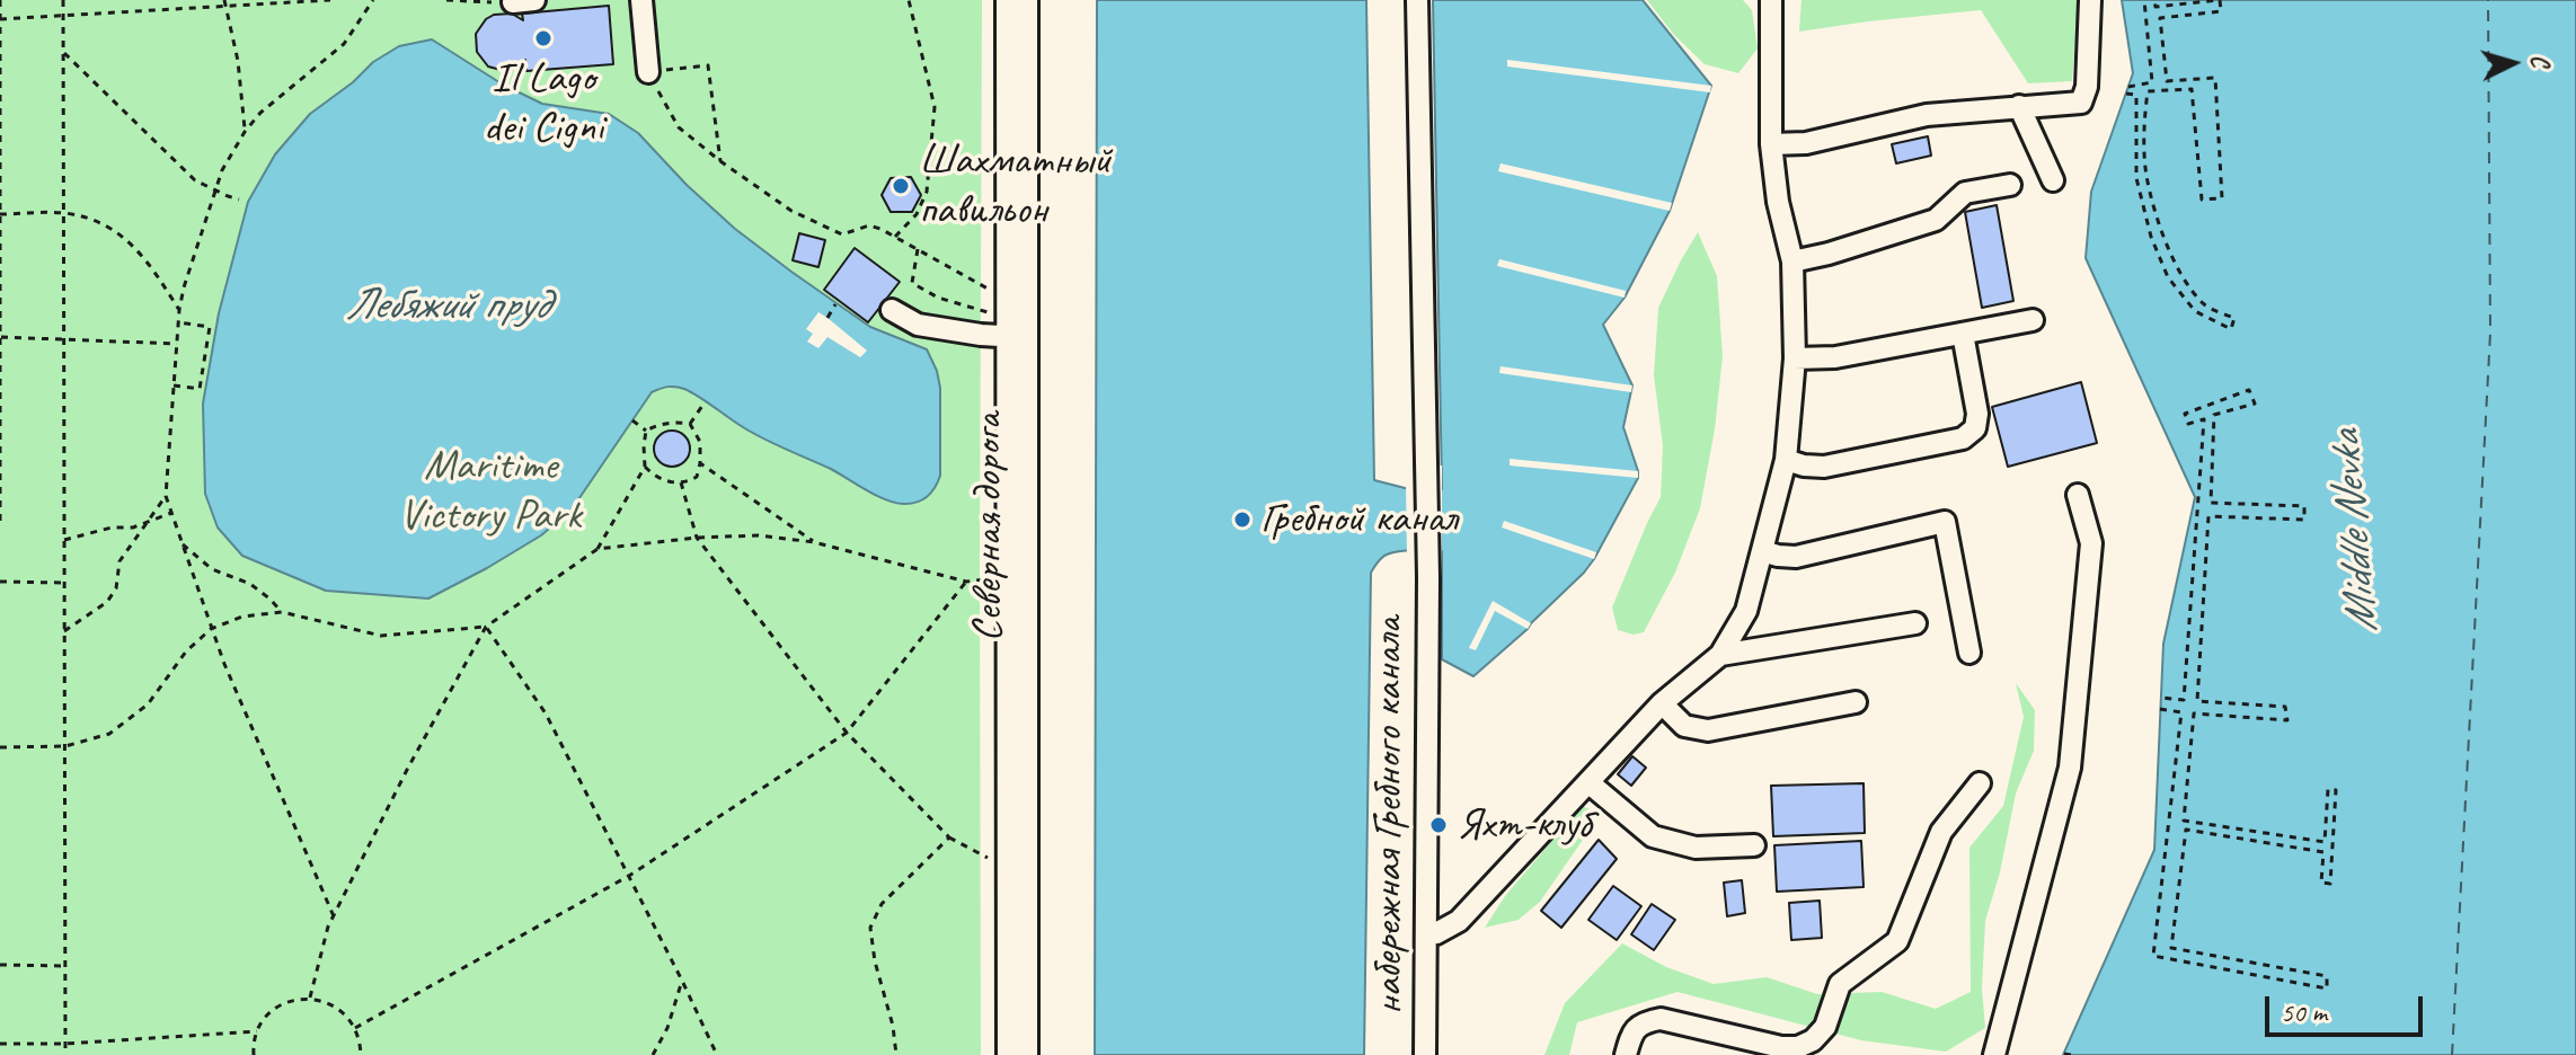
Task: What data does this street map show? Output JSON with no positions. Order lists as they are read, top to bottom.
{
  "streets": {
    "street": ["Северная дорога", "набережная Гребного канала"]
  },
  "water": ["Лебяжий пруд", "Middle Nevka"],
  "parks": ["Maritime Victory Park"],
  "places": [
    "Il Lago dei Cigni",
    "Шахматный павильон",
    "Гребной канал",
    "Яхт-клуб"
  ],
  "scale_bar": "50 m",
  "north": "right"
}
